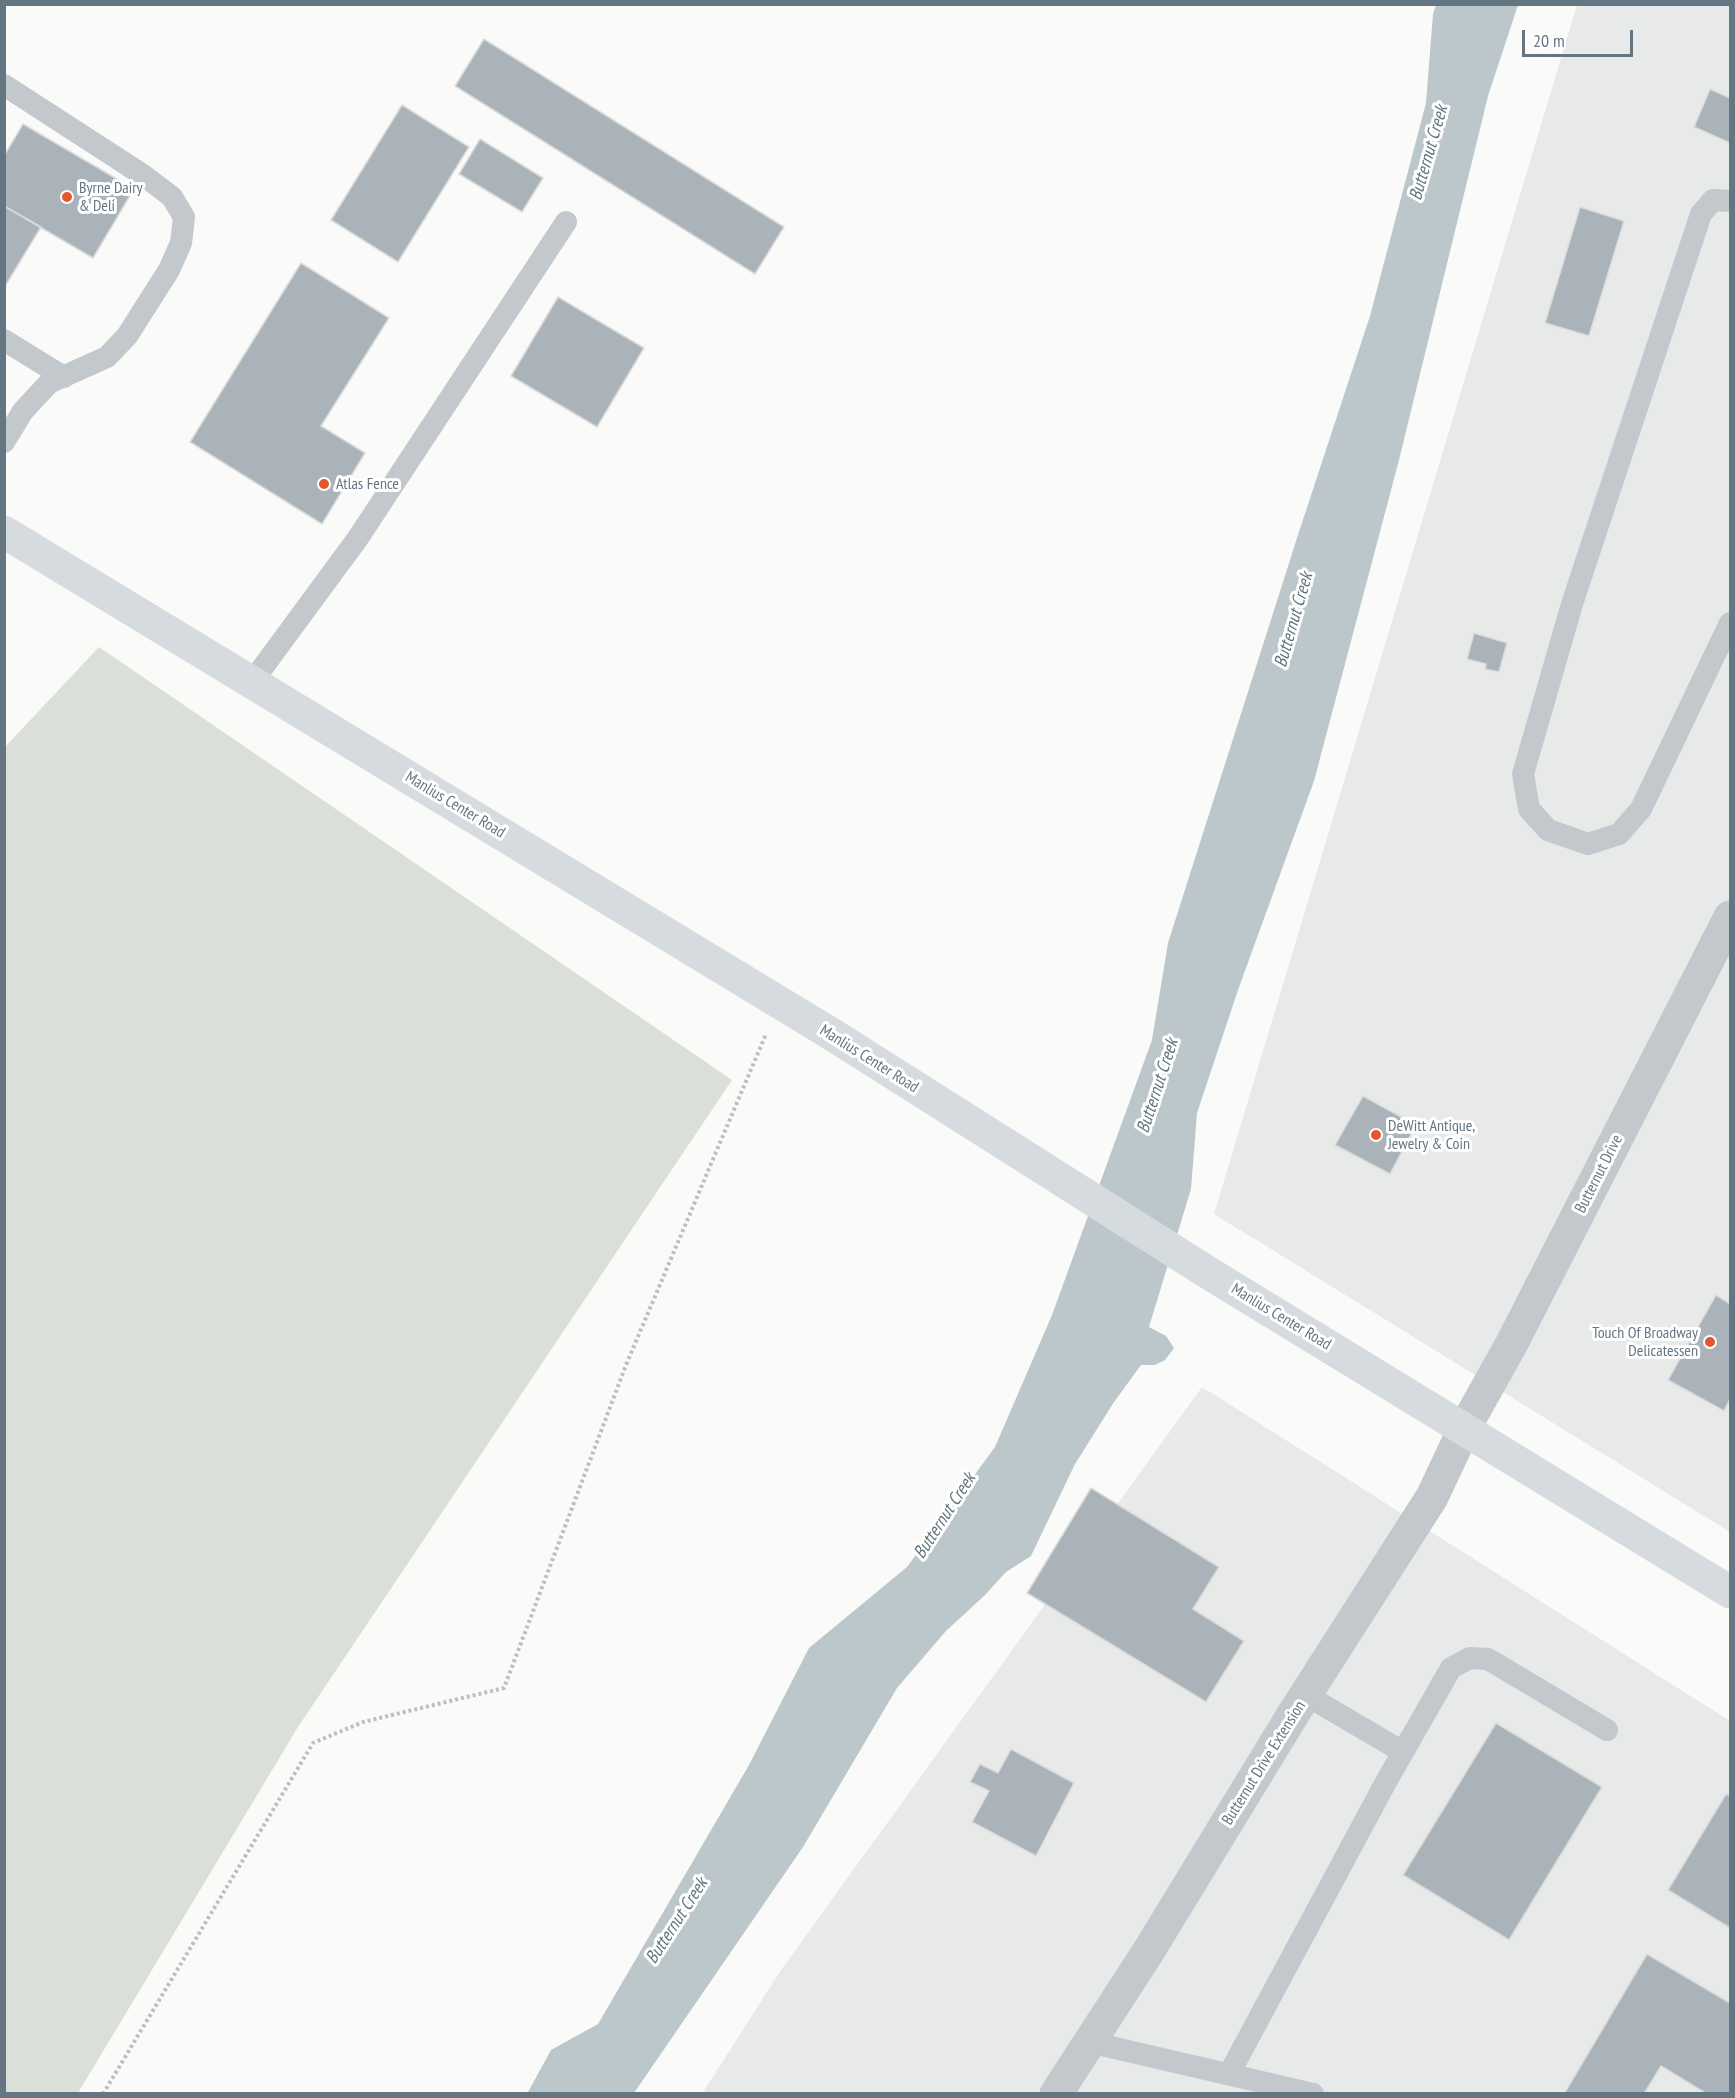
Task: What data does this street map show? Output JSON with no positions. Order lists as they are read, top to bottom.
{
  "streets": {
    "main road": ["Manlius Center Road"],
    "street": ["Butternut Drive", "Butternut Drive Extension"]
  },
  "crossings": [
    ["Manlius Center Road", "Butternut Drive"],
    ["Manlius Center Road", "Butternut Drive Extension"],
    ["Butternut Drive", "Butternut Drive Extension"]
  ],
  "water": ["Butternut Creek"],
  "places": [
    "Byrne Dairy & Deli",
    "Atlas Fence",
    "DeWitt Antique, Jewelry & Coin",
    "Touch Of Broadway Delicatessen"
  ],
  "scale_bar": "20 m"
}
